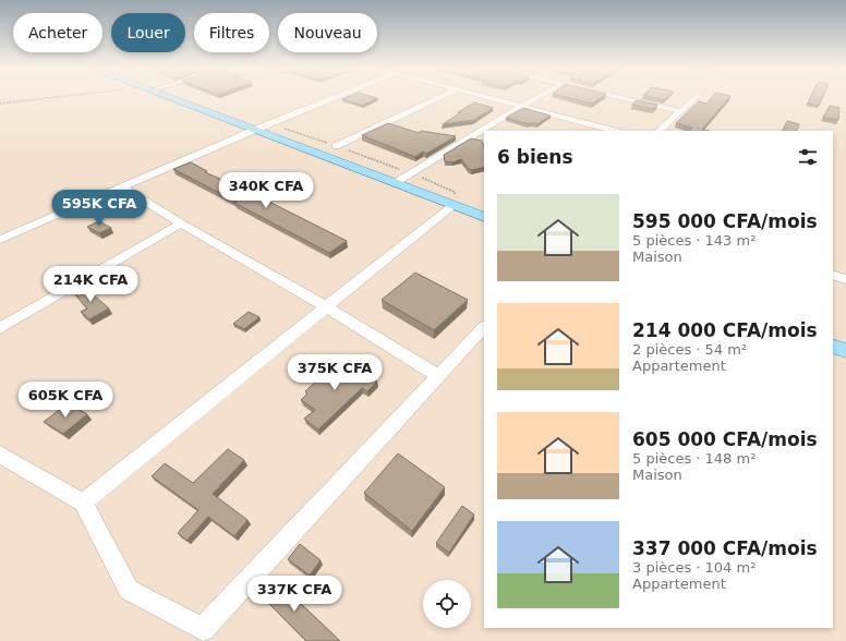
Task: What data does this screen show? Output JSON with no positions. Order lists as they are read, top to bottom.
{
  "page": {
    "chip": [
      "Acheter",
      "Louer",
      "Filtres",
      "Nouveau"
    ],
    "heading": "6 biens",
    "price": [
      "340K CFA",
      "595K CFA",
      "214K CFA",
      "375K CFA",
      "605K CFA",
      "337K CFA"
    ],
    "list": [
      {
        "name": "595 000 CFA/mois",
        "note": "5 pièces · 143 m² · Maison"
      },
      {
        "name": "214 000 CFA/mois",
        "note": "2 pièces · 54 m² · Appartement"
      },
      {
        "name": "605 000 CFA/mois",
        "note": "5 pièces · 148 m² · Maison"
      },
      {
        "name": "337 000 CFA/mois",
        "note": "3 pièces · 104 m² · Appartement"
      }
    ]
  }
}
